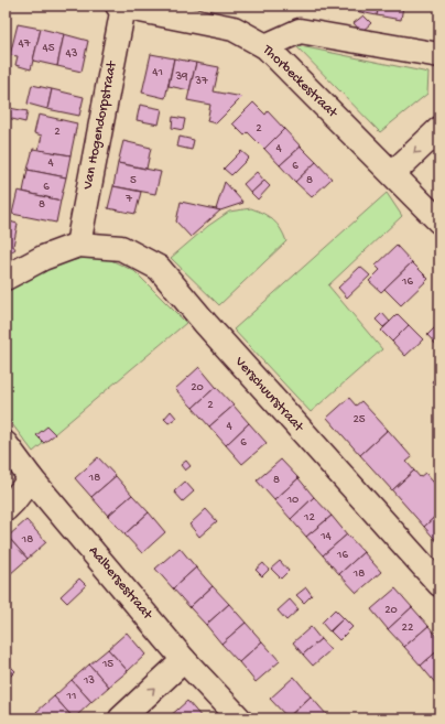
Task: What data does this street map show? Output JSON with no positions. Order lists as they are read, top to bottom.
{
  "streets": {
    "street": [
      "Thorbeckestraat",
      "Van Hogendorpstraat",
      "Verschuurstraat",
      "Aalbersestraat"
    ]
  },
  "crossings": [
    ["Thorbeckestraat", "Van Hogendorpstraat"],
    ["Van Hogendorpstraat", "Verschuurstraat"]
  ],
  "house_numbers": [
    "47",
    "45",
    "43",
    "41",
    "39",
    "37",
    "2",
    "2",
    "4",
    "4",
    "6",
    "5",
    "8",
    "6",
    "7",
    "8",
    "16",
    "20",
    "2",
    "25",
    "4",
    "6",
    "18",
    "8",
    "10",
    "12",
    "14",
    "18",
    "16",
    "18",
    "20",
    "22",
    "15",
    "13",
    "11"
  ]
}
